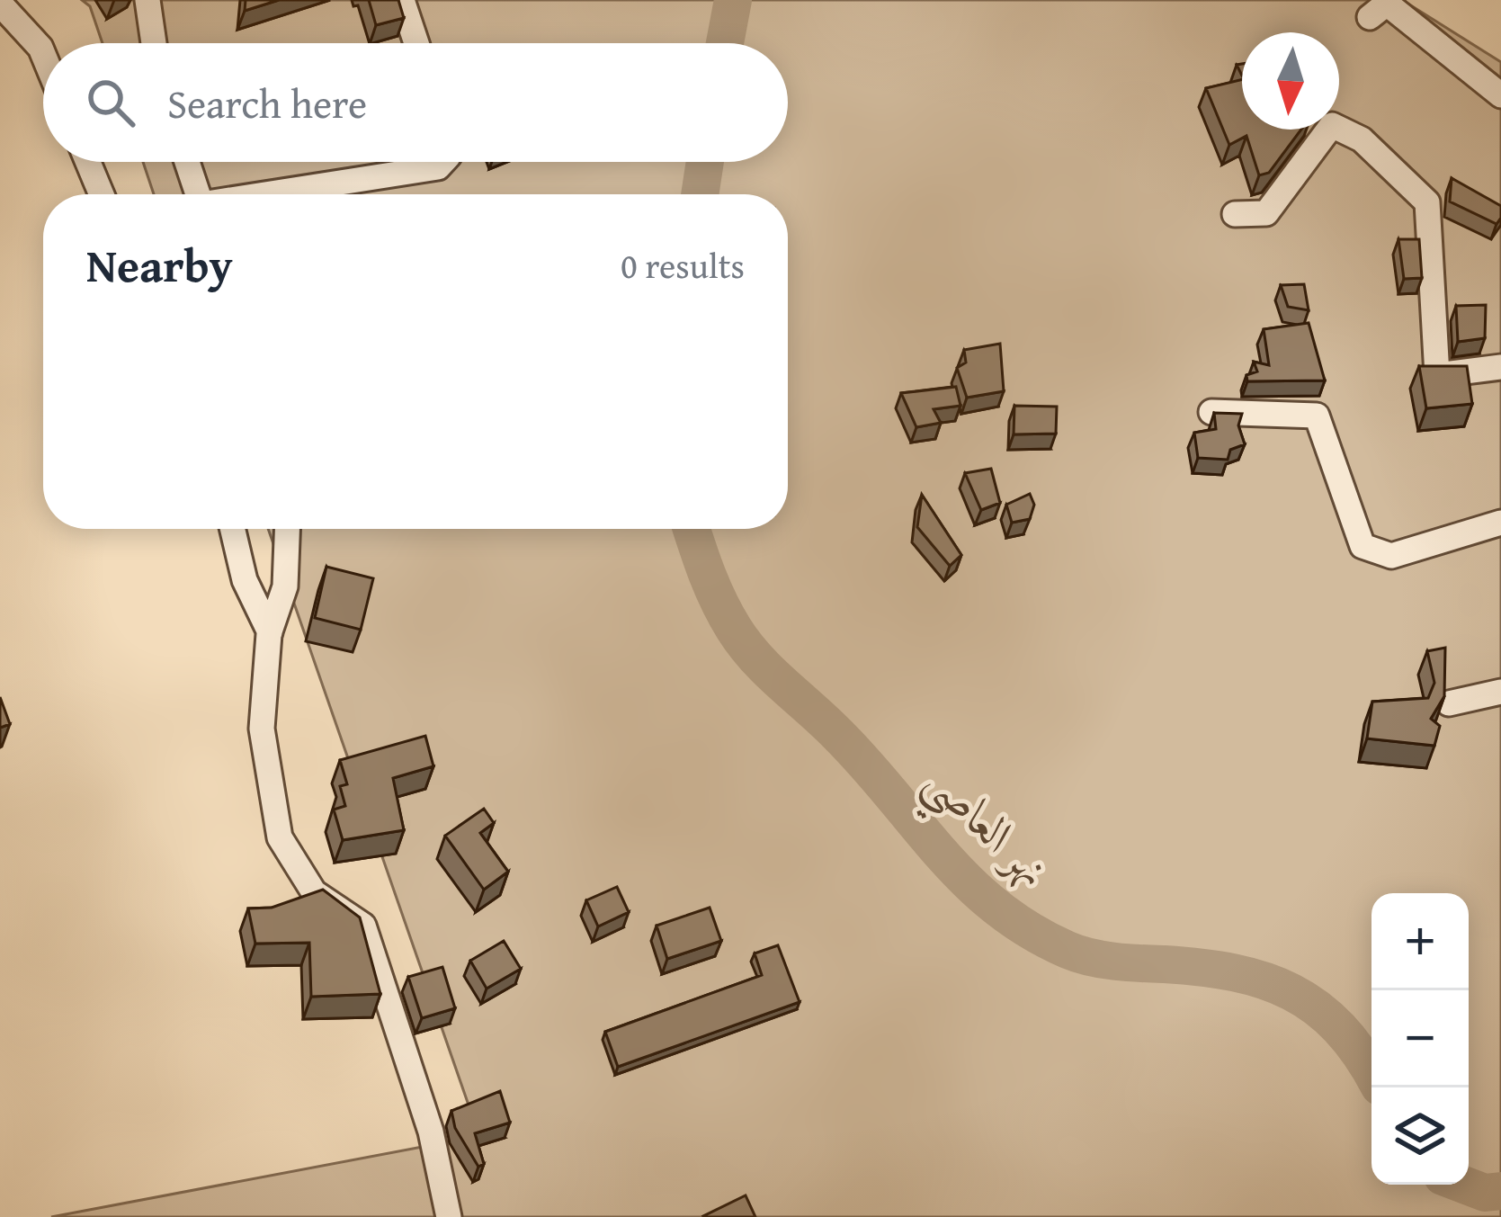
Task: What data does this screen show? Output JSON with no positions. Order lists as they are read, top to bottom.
{
  "water": ["نهر العاصي"],
  "north": "bottom",
  "page": {
    "search": "Search here",
    "heading": ["Nearby", "0 results"],
    "map_buttons": ["+", "−"]
  }
}
